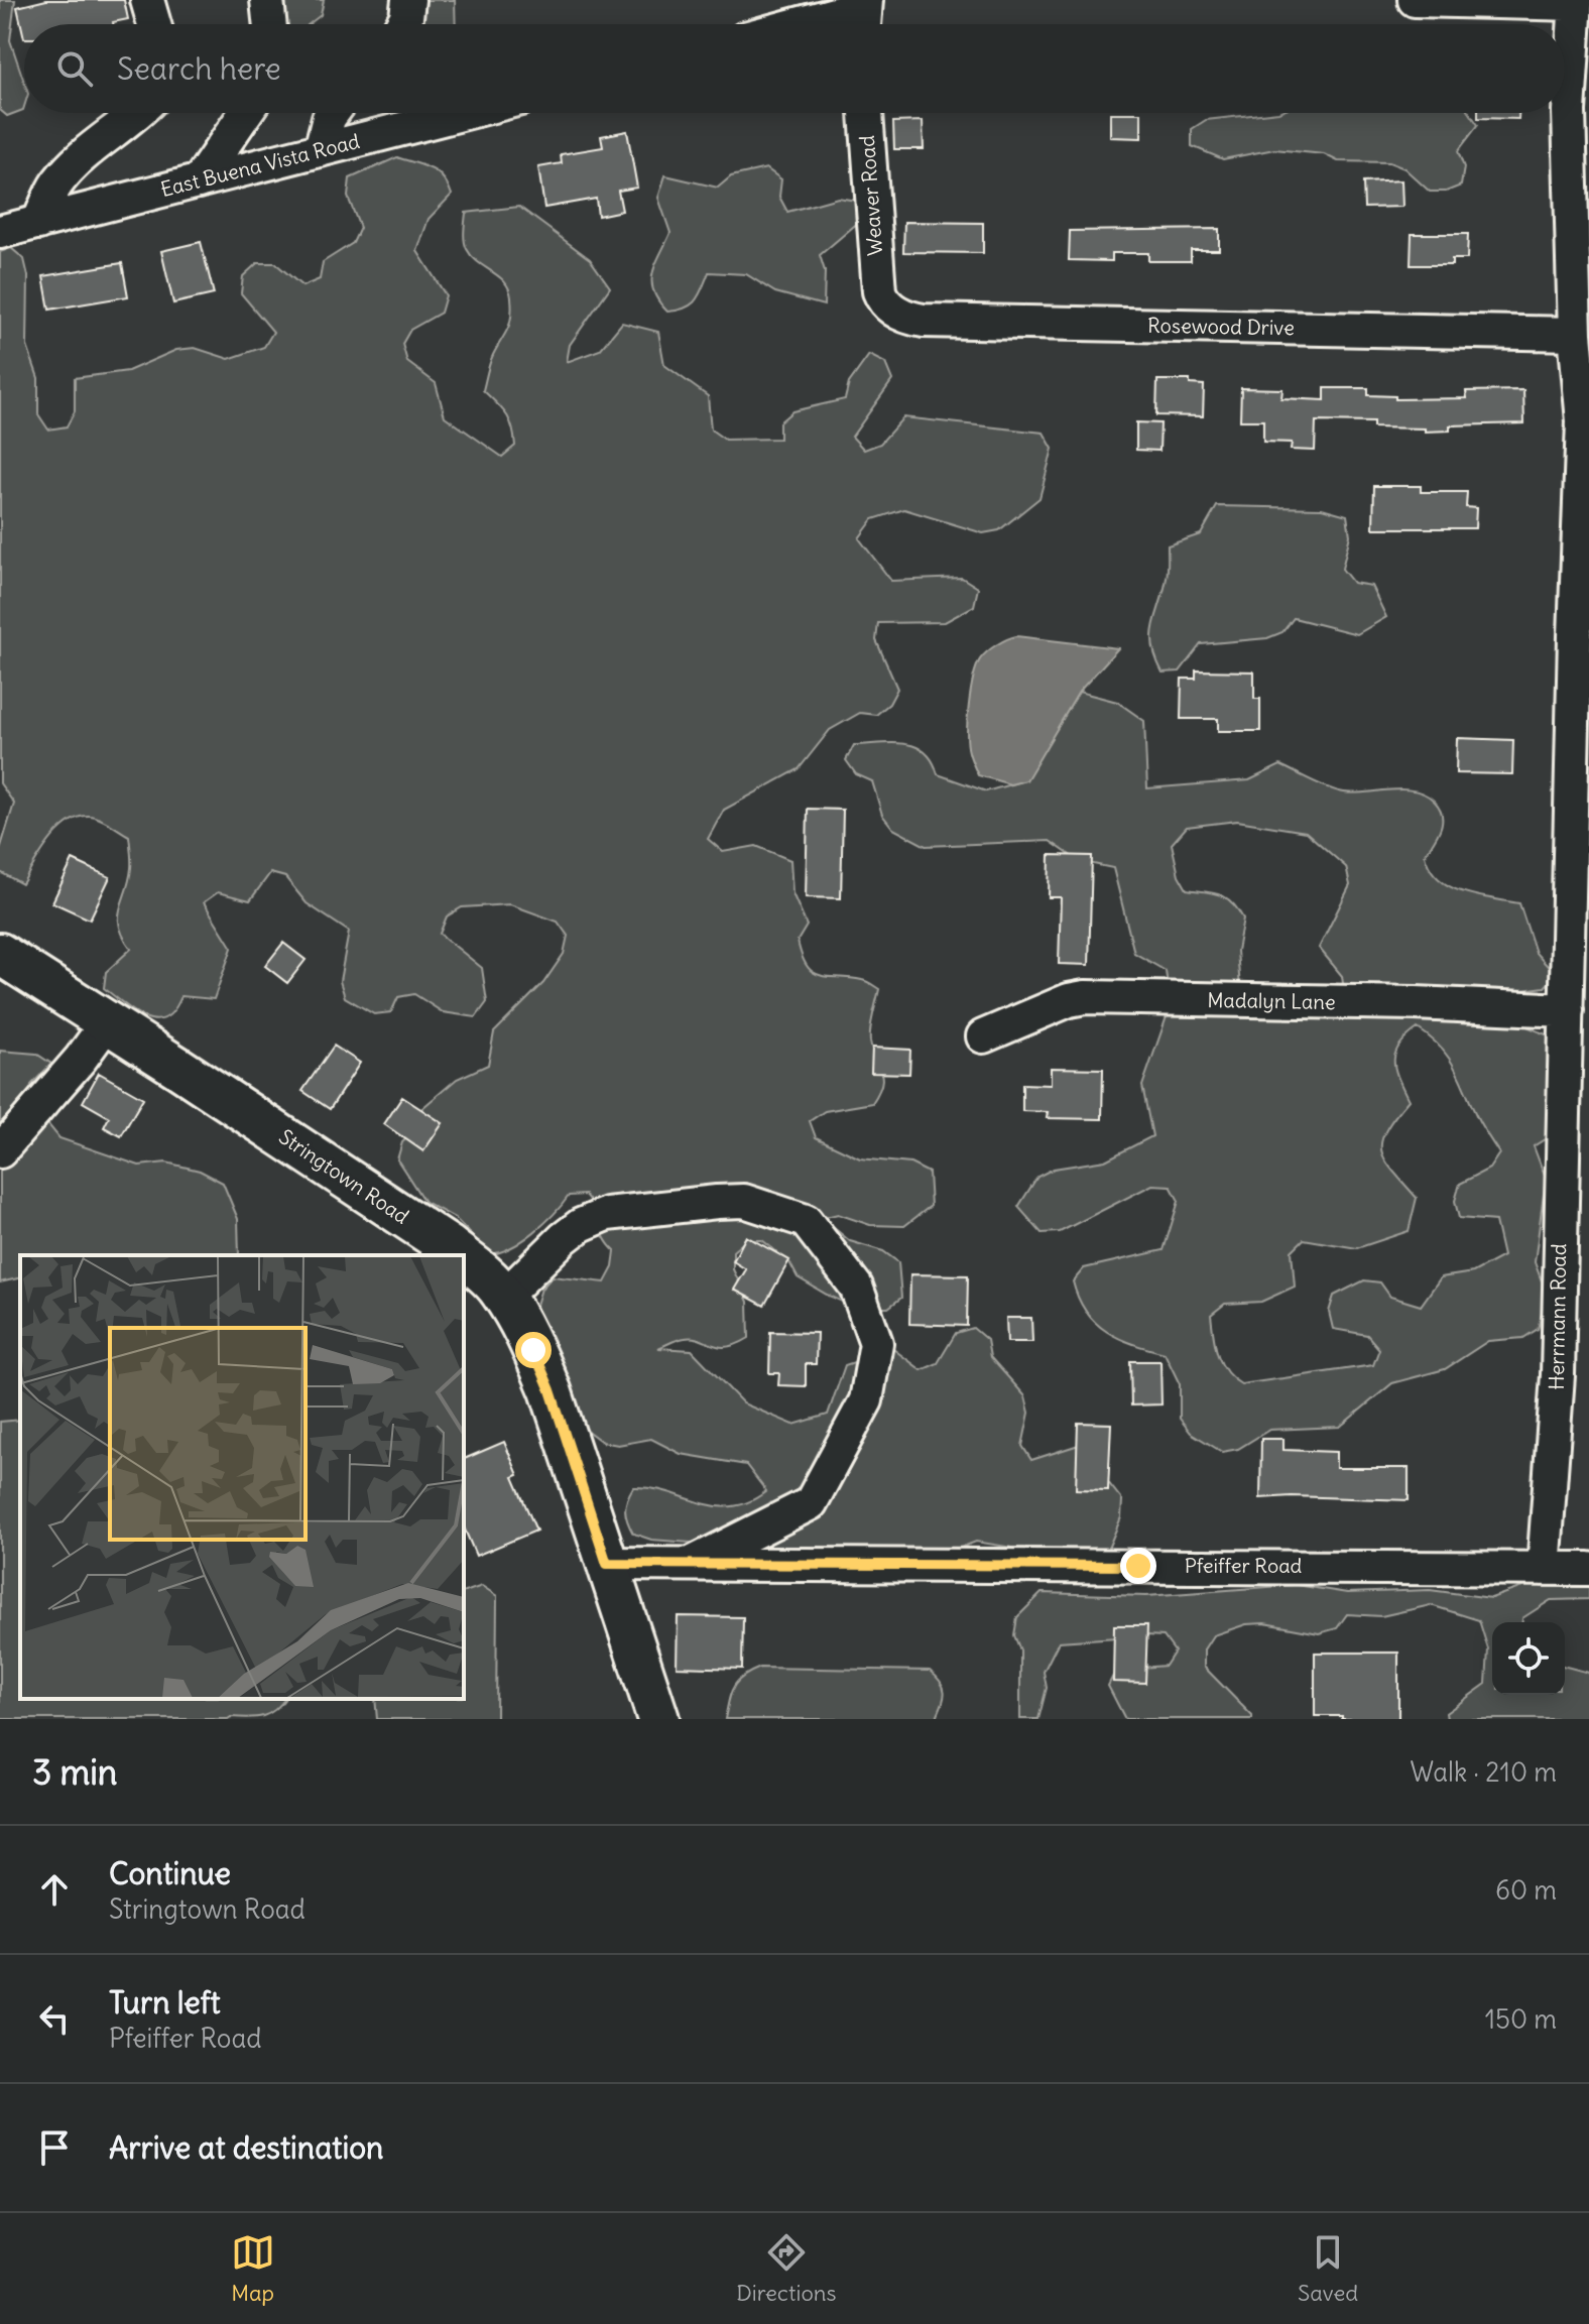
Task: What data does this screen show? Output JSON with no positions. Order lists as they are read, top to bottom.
{
  "streets": {
    "main road": ["Stringtown Road"],
    "street": [
      "East Buena Vista Road",
      "Weaver Road",
      "Rosewood Drive",
      "Madalyn Lane",
      "Herrmann Road",
      "Pfeiffer Road"
    ]
  },
  "crossings": [
    ["Weaver Road", "Rosewood Drive"],
    ["Rosewood Drive", "Herrmann Road"],
    ["Madalyn Lane", "Herrmann Road"],
    ["Stringtown Road", "Pfeiffer Road"],
    ["Herrmann Road", "Pfeiffer Road"]
  ],
  "page": {
    "search": "Search here",
    "heading": ["3 min", "Walk · 210 m"],
    "list": [
      ["Continue", "Stringtown Road", "60 m"],
      ["Turn left", "Pfeiffer Road", "150 m"],
      "Arrive at destination"
    ],
    "nav": ["Map", "Directions", "Saved"]
  }
}
